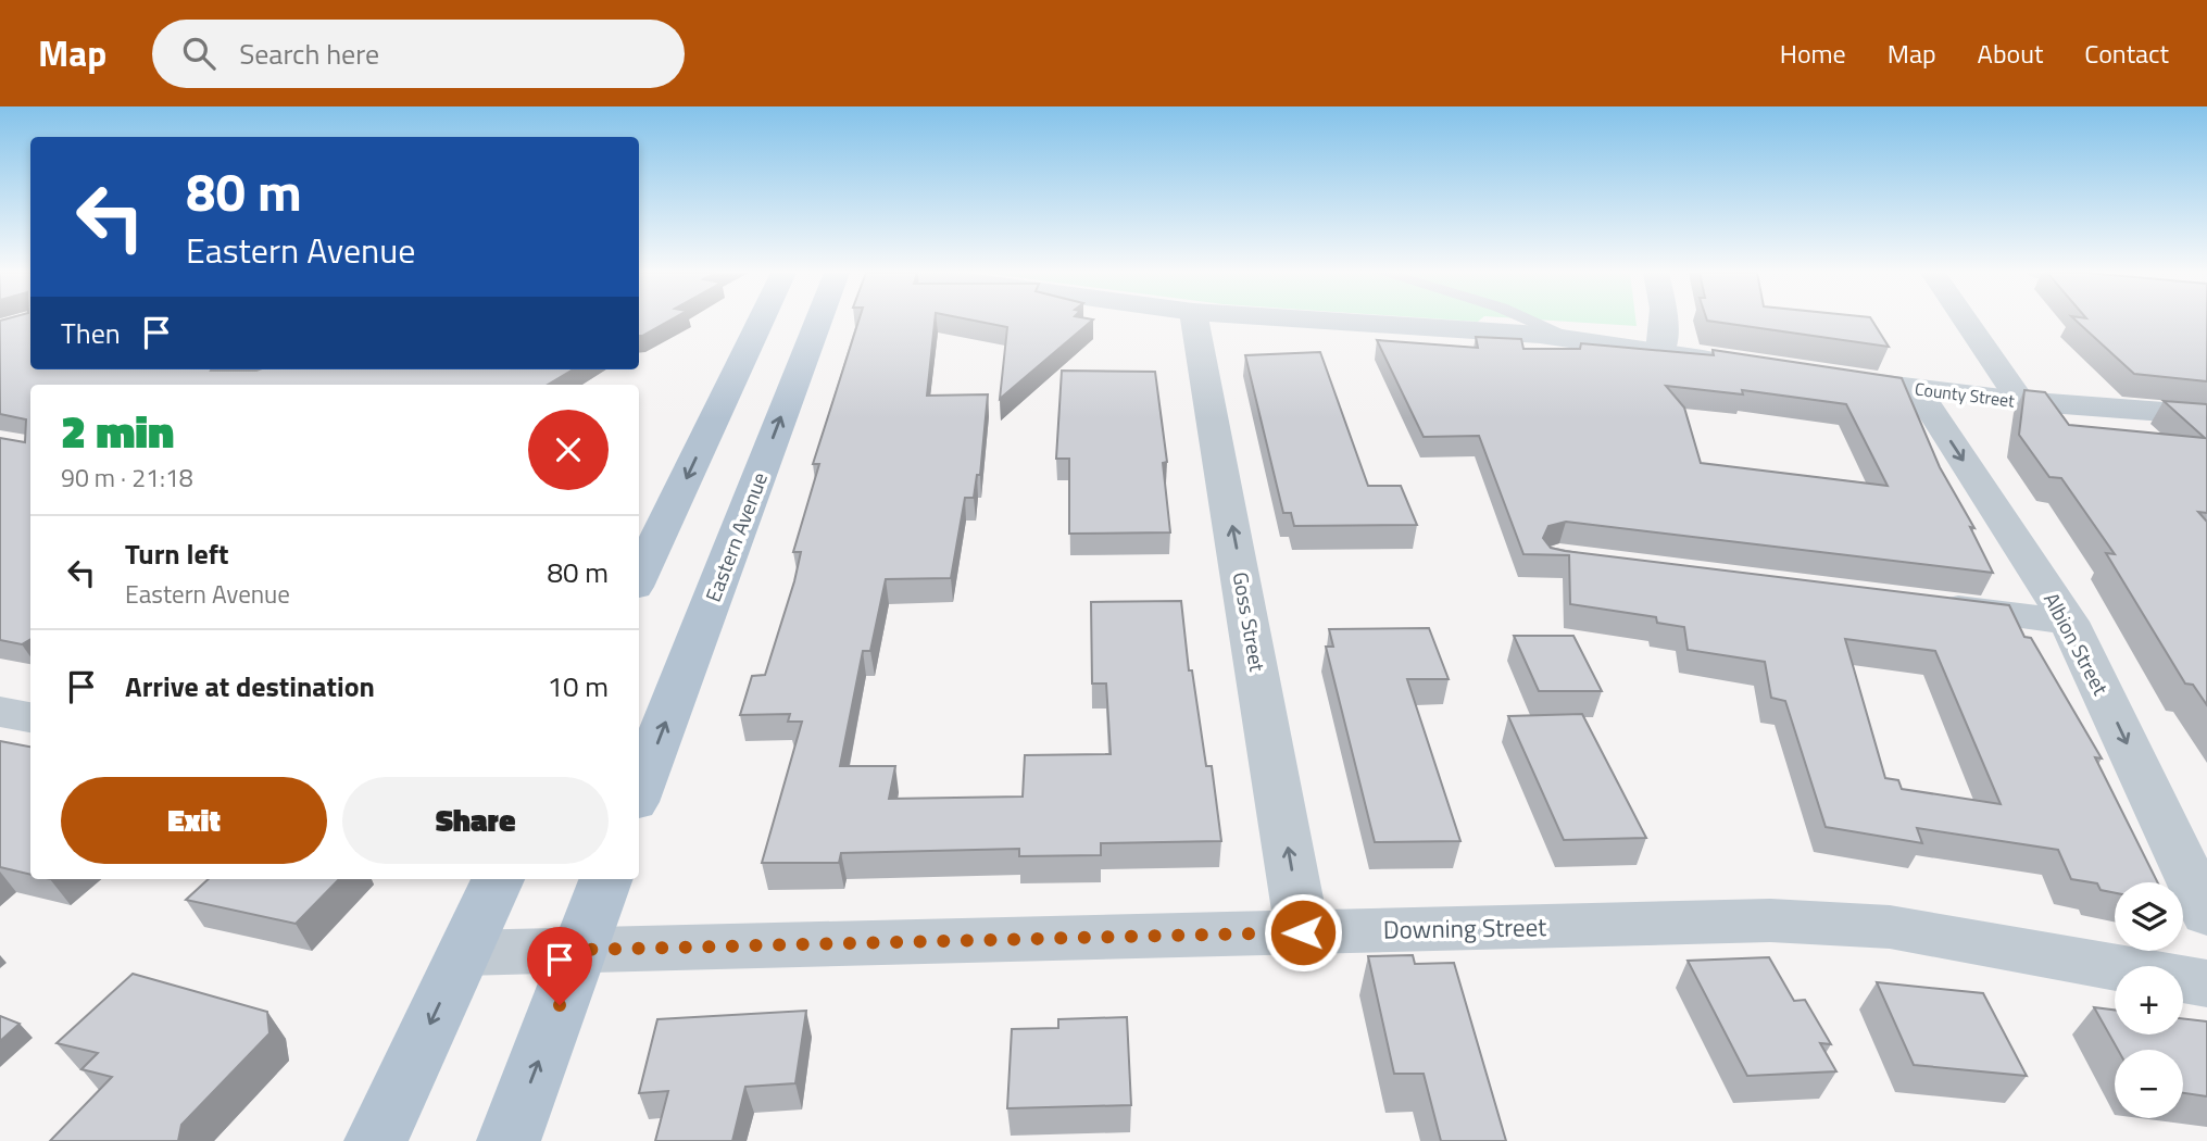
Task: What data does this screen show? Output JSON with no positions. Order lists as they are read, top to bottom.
{
  "streets": {
    "main road": ["Eastern Avenue"],
    "street": [
      "County Street",
      "Goss Street",
      "Albion Street",
      "Downing Street"
    ]
  },
  "crossings": [
    ["County Street", "Albion Street"],
    ["Goss Street", "Downing Street"]
  ],
  "one_way": ["Goss Street", "Albion Street"],
  "page": {
    "header": "Map",
    "search": "Search here",
    "nav": [
      "Home",
      "Map",
      "About",
      "Contact"
    ],
    "turn": ["80 m", "Eastern Avenue"],
    "then": "Then",
    "heading": ["2 min", "90 m · 21:18"],
    "list": [
      {
        "name": "Turn left",
        "note": "Eastern Avenue",
        "value": "80 m"
      },
      {
        "name": "Arrive at destination",
        "value": "10 m"
      }
    ],
    "buttons": ["Exit", "Share"],
    "map_buttons": ["+", "−"]
  }
}
